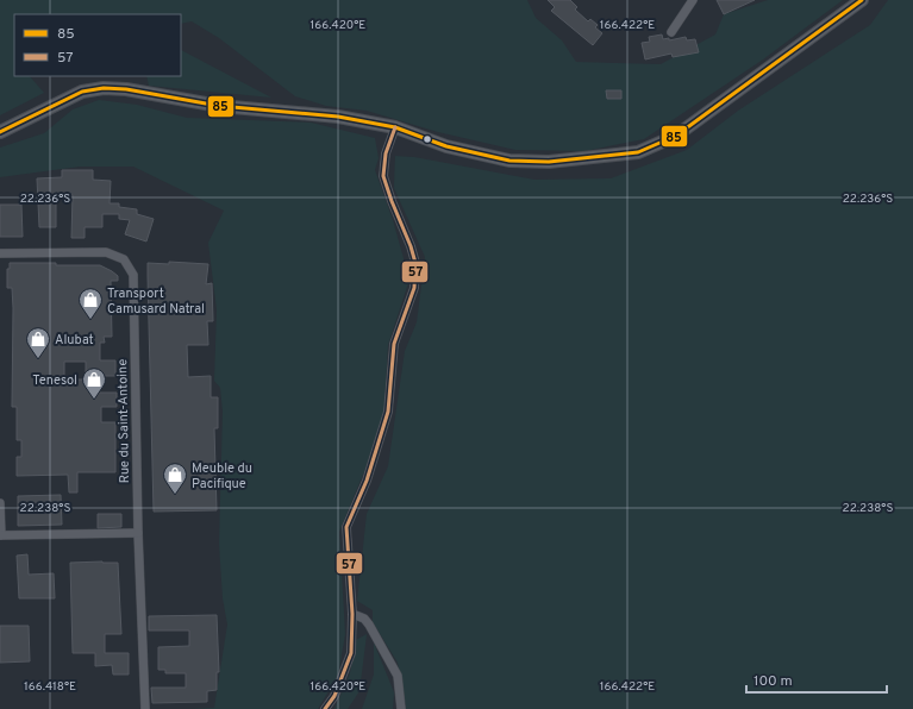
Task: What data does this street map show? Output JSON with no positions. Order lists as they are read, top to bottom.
{
  "streets": {
    "street": ["Rue du Saint-Antoine"]
  },
  "places": {
    "shop": [
      "Transport Camusard Natral",
      "Alubat",
      "Tenesol",
      "Meuble du Pacifique"
    ]
  },
  "lines": ["transit line 85", "transit line 57"],
  "legend": ["85", "57"],
  "scale_bar": "100 m",
  "coordinates": [
    "166.420°E",
    "166.422°E",
    "22.236°S",
    "22.238°S",
    "166.418°E"
  ]
}
